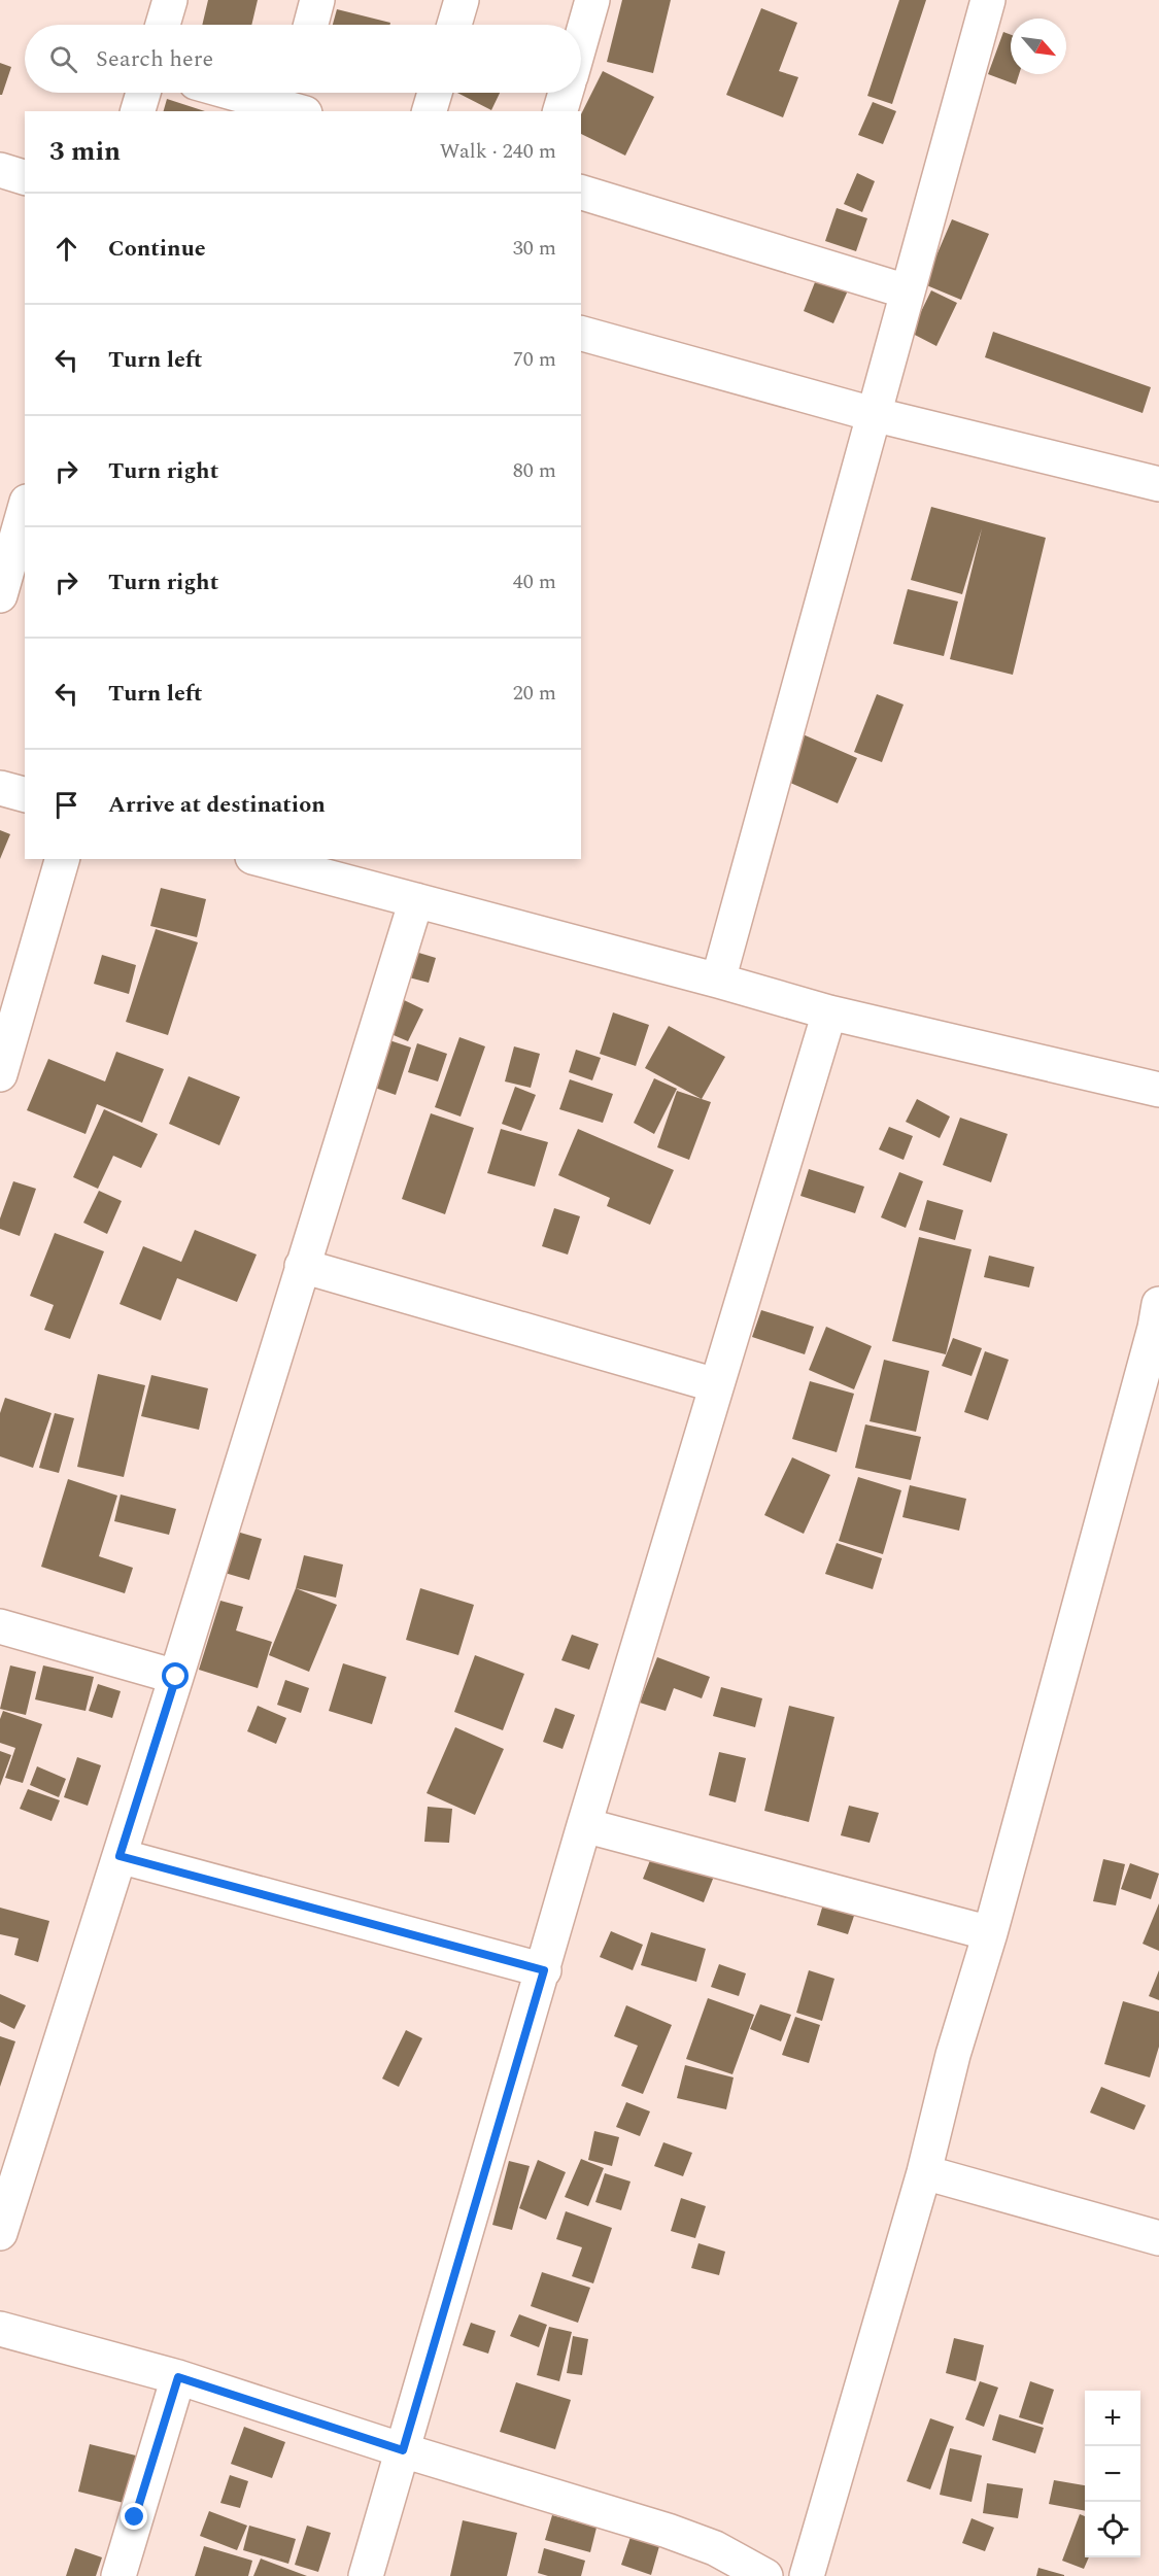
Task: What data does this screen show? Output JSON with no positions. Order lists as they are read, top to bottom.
{
  "north": "bottom right",
  "page": {
    "search": "Search here",
    "heading": ["3 min", "Walk · 240 m"],
    "list": [
      ["Continue", "30 m"],
      ["Turn left", "70 m"],
      ["Turn right", "80 m"],
      ["Turn right", "40 m"],
      ["Turn left", "20 m"],
      "Arrive at destination"
    ],
    "map_buttons": ["+", "−"]
  }
}
